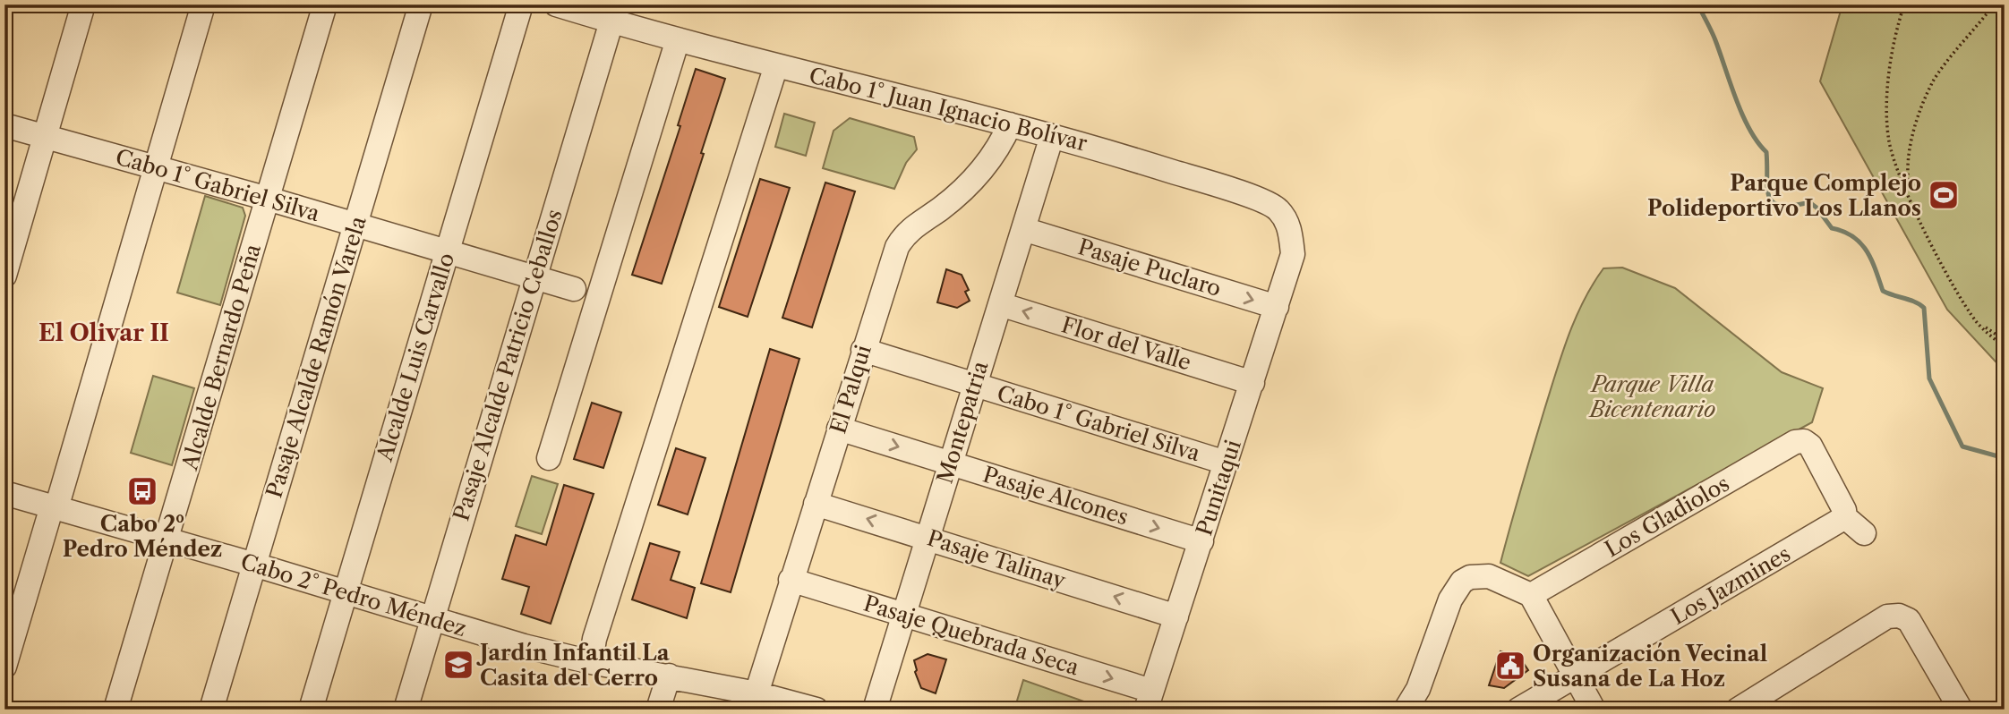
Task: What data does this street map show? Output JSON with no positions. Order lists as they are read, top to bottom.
{
  "streets": {
    "street": [
      "Cabo 1° Juan Ignacio Bolívar",
      "Cabo 1° Gabriel Silva",
      "Pasaje Puclaro",
      "Flor del Valle",
      "Alcalde Bernardo Peña",
      "Pasaje Alcalde Ramón Varela",
      "Alcalde Luis Carvallo",
      "Pasaje Alcalde Patricio Ceballos",
      "El Palqui",
      "Montepatria",
      "Punitaqui",
      "Pasaje Alcones",
      "Los Gladiolos",
      "Pasaje Talinay",
      "Los Jazmines",
      "Cabo 2° Pedro Méndez",
      "Pasaje Quebrada Seca"
    ]
  },
  "crossings": [
    ["Cabo 1° Juan Ignacio Bolívar", "Pasaje Alcalde Patricio Ceballos"],
    ["Cabo 1° Juan Ignacio Bolívar", "El Palqui"],
    ["Cabo 1° Juan Ignacio Bolívar", "Montepatria"],
    ["Cabo 1° Juan Ignacio Bolívar", "Punitaqui"],
    ["Cabo 1° Gabriel Silva", "Alcalde Bernardo Peña"],
    ["Cabo 1° Gabriel Silva", "Pasaje Alcalde Ramón Varela"],
    ["Cabo 1° Gabriel Silva", "Alcalde Luis Carvallo"],
    ["Cabo 1° Gabriel Silva", "Pasaje Alcalde Patricio Ceballos"],
    ["Cabo 1° Gabriel Silva", "El Palqui"],
    ["Cabo 1° Gabriel Silva", "Montepatria"],
    ["Cabo 1° Gabriel Silva", "Punitaqui"],
    ["Pasaje Puclaro", "Montepatria"],
    ["Pasaje Puclaro", "Punitaqui"],
    ["Flor del Valle", "Montepatria"],
    ["Flor del Valle", "Punitaqui"],
    ["Alcalde Bernardo Peña", "Cabo 2° Pedro Méndez"],
    ["Pasaje Alcalde Ramón Varela", "Cabo 2° Pedro Méndez"],
    ["Alcalde Luis Carvallo", "Cabo 2° Pedro Méndez"],
    ["Pasaje Alcalde Patricio Ceballos", "Cabo 2° Pedro Méndez"],
    ["El Palqui", "Pasaje Alcones"],
    ["El Palqui", "Pasaje Talinay"],
    ["El Palqui", "Cabo 2° Pedro Méndez"],
    ["El Palqui", "Pasaje Quebrada Seca"],
    ["Montepatria", "Pasaje Alcones"],
    ["Montepatria", "Pasaje Talinay"],
    ["Montepatria", "Pasaje Quebrada Seca"],
    ["Punitaqui", "Pasaje Alcones"],
    ["Punitaqui", "Pasaje Talinay"],
    ["Punitaqui", "Pasaje Quebrada Seca"],
    ["Los Gladiolos", "Los Jazmines"]
  ],
  "one_way": [
    "Pasaje Puclaro",
    "Flor del Valle",
    "Pasaje Alcones",
    "Pasaje Talinay",
    "Pasaje Quebrada Seca"
  ],
  "districts": ["El Olivar II"],
  "parks": ["Parque Villa Bicentenario"],
  "places": {
    "sports": ["Parque Complejo Polideportivo Los Llanos"],
    "bus stop": ["Cabo 2º Pedro Méndez"],
    "school or university": ["Jardín Infantil La Casita del Cerro"],
    "public building": ["Organización Vecinal Susana de La Hoz"]
  }
}
